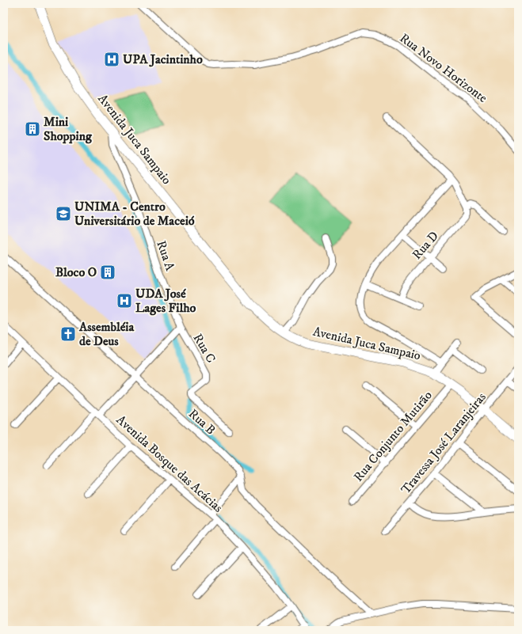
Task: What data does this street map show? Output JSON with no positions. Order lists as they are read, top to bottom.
{
  "streets": {
    "main road": ["Avenida Juca Sampaio"],
    "street": [
      "Rua Novo Horizonte",
      "Rua D",
      "Rua A",
      "Rua C",
      "Rua B",
      "Rua Conjunto Mutirão",
      "Travessa José Laranjeiras",
      "Avenida Bosque das Acácias"
    ]
  },
  "crossings": [
    ["Avenida Juca Sampaio", "Rua A"],
    ["Avenida Juca Sampaio", "Rua Conjunto Mutirão"],
    ["Avenida Juca Sampaio", "Travessa José Laranjeiras"],
    ["Rua A", "Rua C"]
  ],
  "places": {
    "hospital": ["UPA Jacintinho", "UDA José Lages Filho"],
    "building": ["Mini Shopping", "Bloco O"],
    "school or university": ["UNIMA - Centro Universitário de Maceió"],
    "church": ["Assembléia de Deus"]
  }
}
